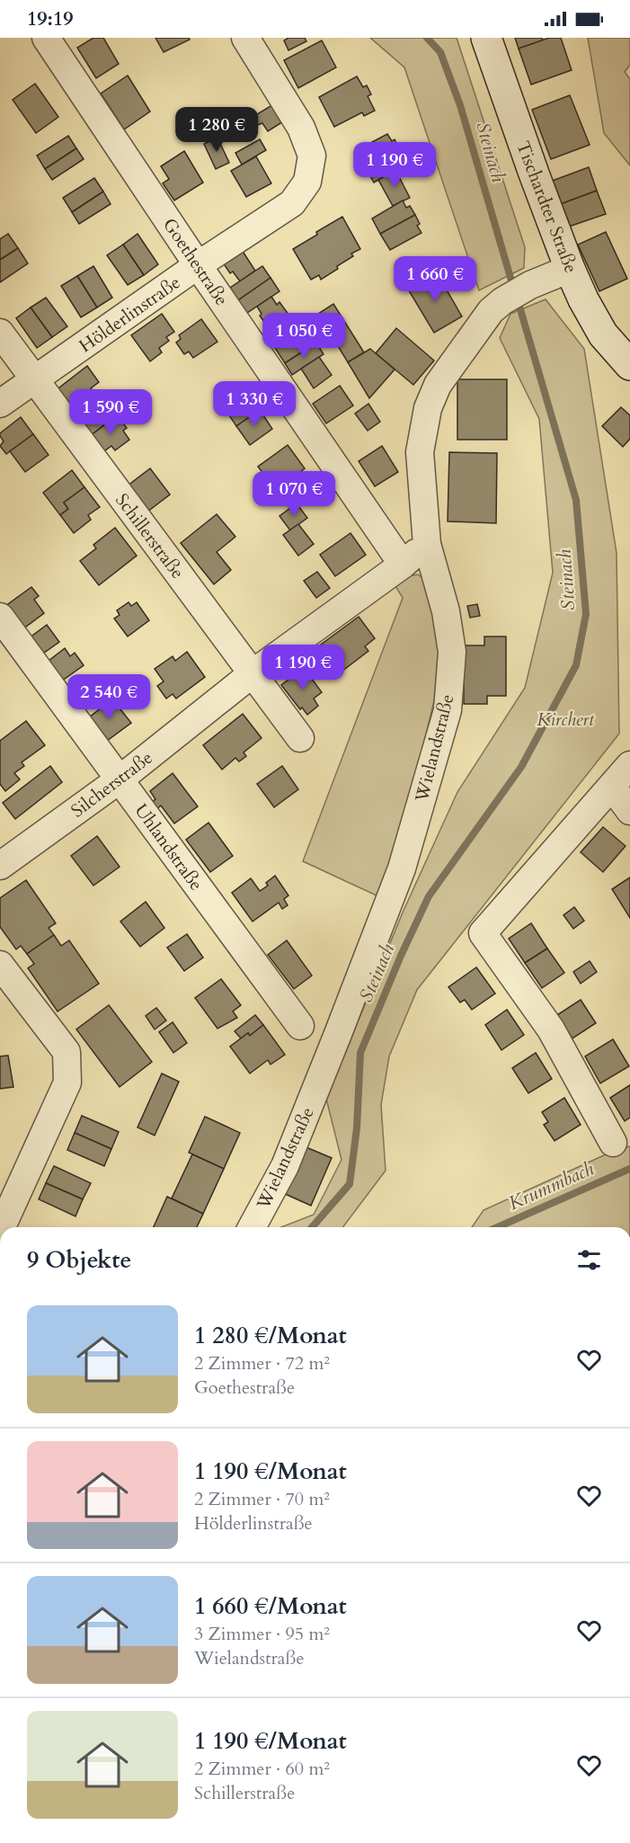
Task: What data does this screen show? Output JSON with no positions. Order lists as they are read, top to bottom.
{
  "streets": {
    "street": [
      "Tischardter Straße",
      "Goethestraße",
      "Hölderlinstraße",
      "Schillerstraße",
      "Wielandstraße",
      "Silcherstraße",
      "Uhlandstraße"
    ]
  },
  "crossings": [
    ["Tischardter Straße", "Wielandstraße"],
    ["Goethestraße", "Hölderlinstraße"],
    ["Goethestraße", "Silcherstraße"],
    ["Hölderlinstraße", "Schillerstraße"],
    ["Schillerstraße", "Silcherstraße"],
    ["Wielandstraße", "Silcherstraße"],
    ["Silcherstraße", "Uhlandstraße"]
  ],
  "water": ["Steinach", "Krummbach"],
  "parks": ["Kirchert"],
  "page": {
    "status": "19:19",
    "price": [
      "1 280 €",
      "1 190 €",
      "1 660 €",
      "1 050 €",
      "1 330 €",
      "1 590 €",
      "1 070 €",
      "1 190 €",
      "2 540 €"
    ],
    "heading": "9 Objekte",
    "list": [
      {
        "name": "1 280 €/Monat",
        "note": "2 Zimmer · 72 m² · Goethestraße"
      },
      {
        "name": "1 190 €/Monat",
        "note": "2 Zimmer · 70 m² · Hölderlinstraße"
      },
      {
        "name": "1 660 €/Monat",
        "note": "3 Zimmer · 95 m² · Wielandstraße"
      },
      {
        "name": "1 190 €/Monat",
        "note": "2 Zimmer · 60 m² · Schillerstraße"
      }
    ]
  }
}
